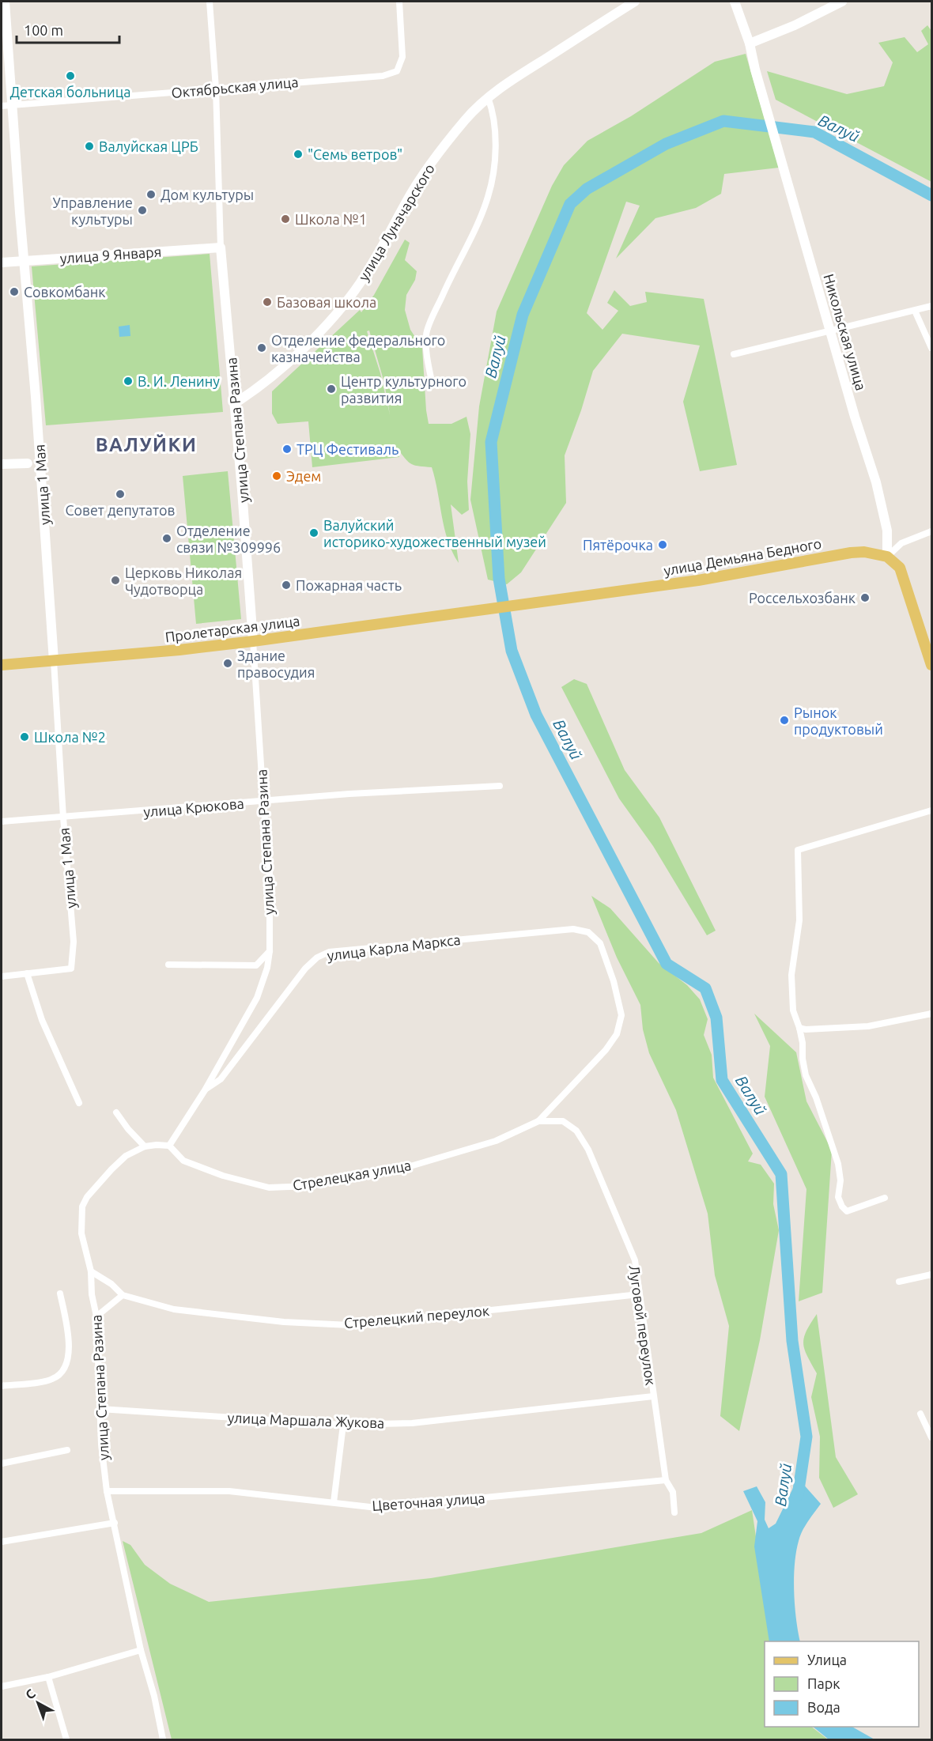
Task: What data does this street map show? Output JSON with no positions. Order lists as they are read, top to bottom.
{
  "streets": {
    "main road": [
      "улица Луначарского",
      "улица 9 Января",
      "Никольская улица",
      "улица Степана Разина",
      "улица 1 Мая",
      "улица Демьяна Бедного",
      "Пролетарская улица"
    ],
    "street": [
      "Октябрьская улица",
      "улица Крюкова",
      "улица Карла Маркса",
      "Стрелецкая улица",
      "Стрелецкий переулок",
      "Луговой переулок",
      "улица Маршала Жукова",
      "Цветочная улица"
    ]
  },
  "crossings": [
    ["Октябрьская улица", "улица Степана Разина"],
    ["Октябрьская улица", "улица 1 Мая"],
    ["улица Луначарского", "улица Степана Разина"],
    ["улица 9 Января", "улица Степана Разина"],
    ["улица 9 Января", "улица 1 Мая"],
    ["Никольская улица", "улица Демьяна Бедного"],
    ["улица Степана Разина", "Пролетарская улица"],
    ["улица Степана Разина", "улица Крюкова"],
    ["улица Степана Разина", "улица Карла Маркса"],
    ["улица Степана Разина", "Стрелецкая улица"],
    ["улица Степана Разина", "Стрелецкий переулок"],
    ["улица Степана Разина", "улица Маршала Жукова"],
    ["улица Степана Разина", "Цветочная улица"],
    ["улица 1 Мая", "Пролетарская улица"],
    ["улица 1 Мая", "улица Крюкова"],
    ["улица Демьяна Бедного", "Пролетарская улица"],
    ["улица Карла Маркса", "Стрелецкая улица"],
    ["улица Карла Маркса", "Луговой переулок"],
    ["Стрелецкая улица", "Луговой переулок"],
    ["Стрелецкий переулок", "Луговой переулок"],
    ["Луговой переулок", "улица Маршала Жукова"],
    ["Луговой переулок", "Цветочная улица"]
  ],
  "districts": ["ВАЛУЙКИ"],
  "water": ["Валуй"],
  "places": [
    "Детская больница",
    "Валуйская ЦРБ",
    "\"Семь ветров\"",
    "Дом культуры",
    "Управление культуры",
    "Школа №1",
    "Совкомбанк",
    "Базовая школа",
    "Отделение федерального казначейства",
    "В. И. Ленину",
    "Центр культурного развития",
    "ТРЦ Фестиваль",
    "Эдем",
    "Совет депутатов",
    "Валуйский историко-художественный музей",
    "Отделение связи №309996",
    "Пятёрочка",
    "Церковь Николая Чудотворца",
    "Пожарная часть",
    "Россельхозбанк",
    "Здание правосудия",
    "Рынок продуктовый",
    "Школа №2"
  ],
  "legend": ["Улица", "Парк", "Вода"],
  "scale_bar": "100 m",
  "north": "top left"
}
